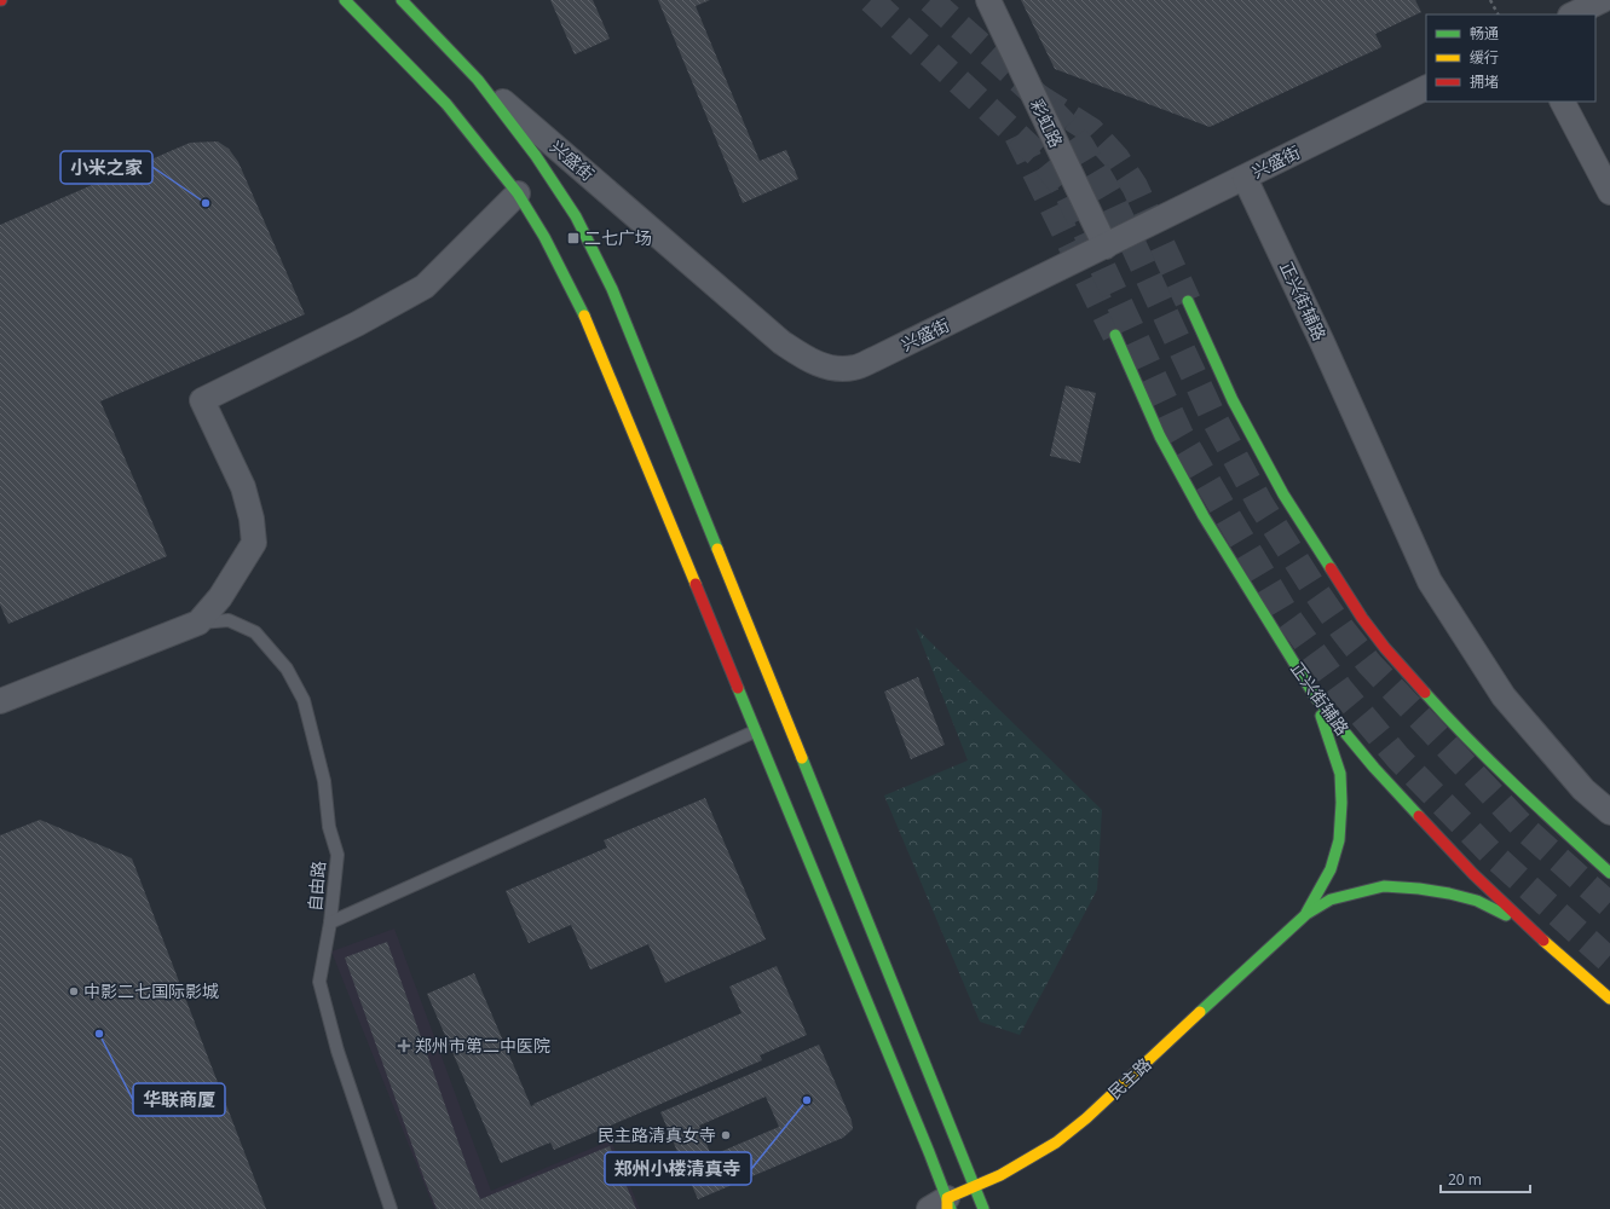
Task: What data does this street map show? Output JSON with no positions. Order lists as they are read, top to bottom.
{
  "streets": {
    "main road": ["正兴街辅路", "民主路"],
    "street": ["彩虹路", "兴盛街"],
    "lane": ["自由路"]
  },
  "crossings": [
    ["彩虹路", "兴盛街"],
    ["兴盛街", "正兴街辅路"]
  ],
  "places": {
    "other": [
      "小米之家",
      "中影二七国际影城",
      "华联商厦",
      "郑州小楼清真寺",
      "民主路清真女寺"
    ],
    "transit": ["二七广场"],
    "health": ["郑州市第二中医院"]
  },
  "legend": ["畅通", "缓行", "拥堵"],
  "scale_bar": "20 m"
}
